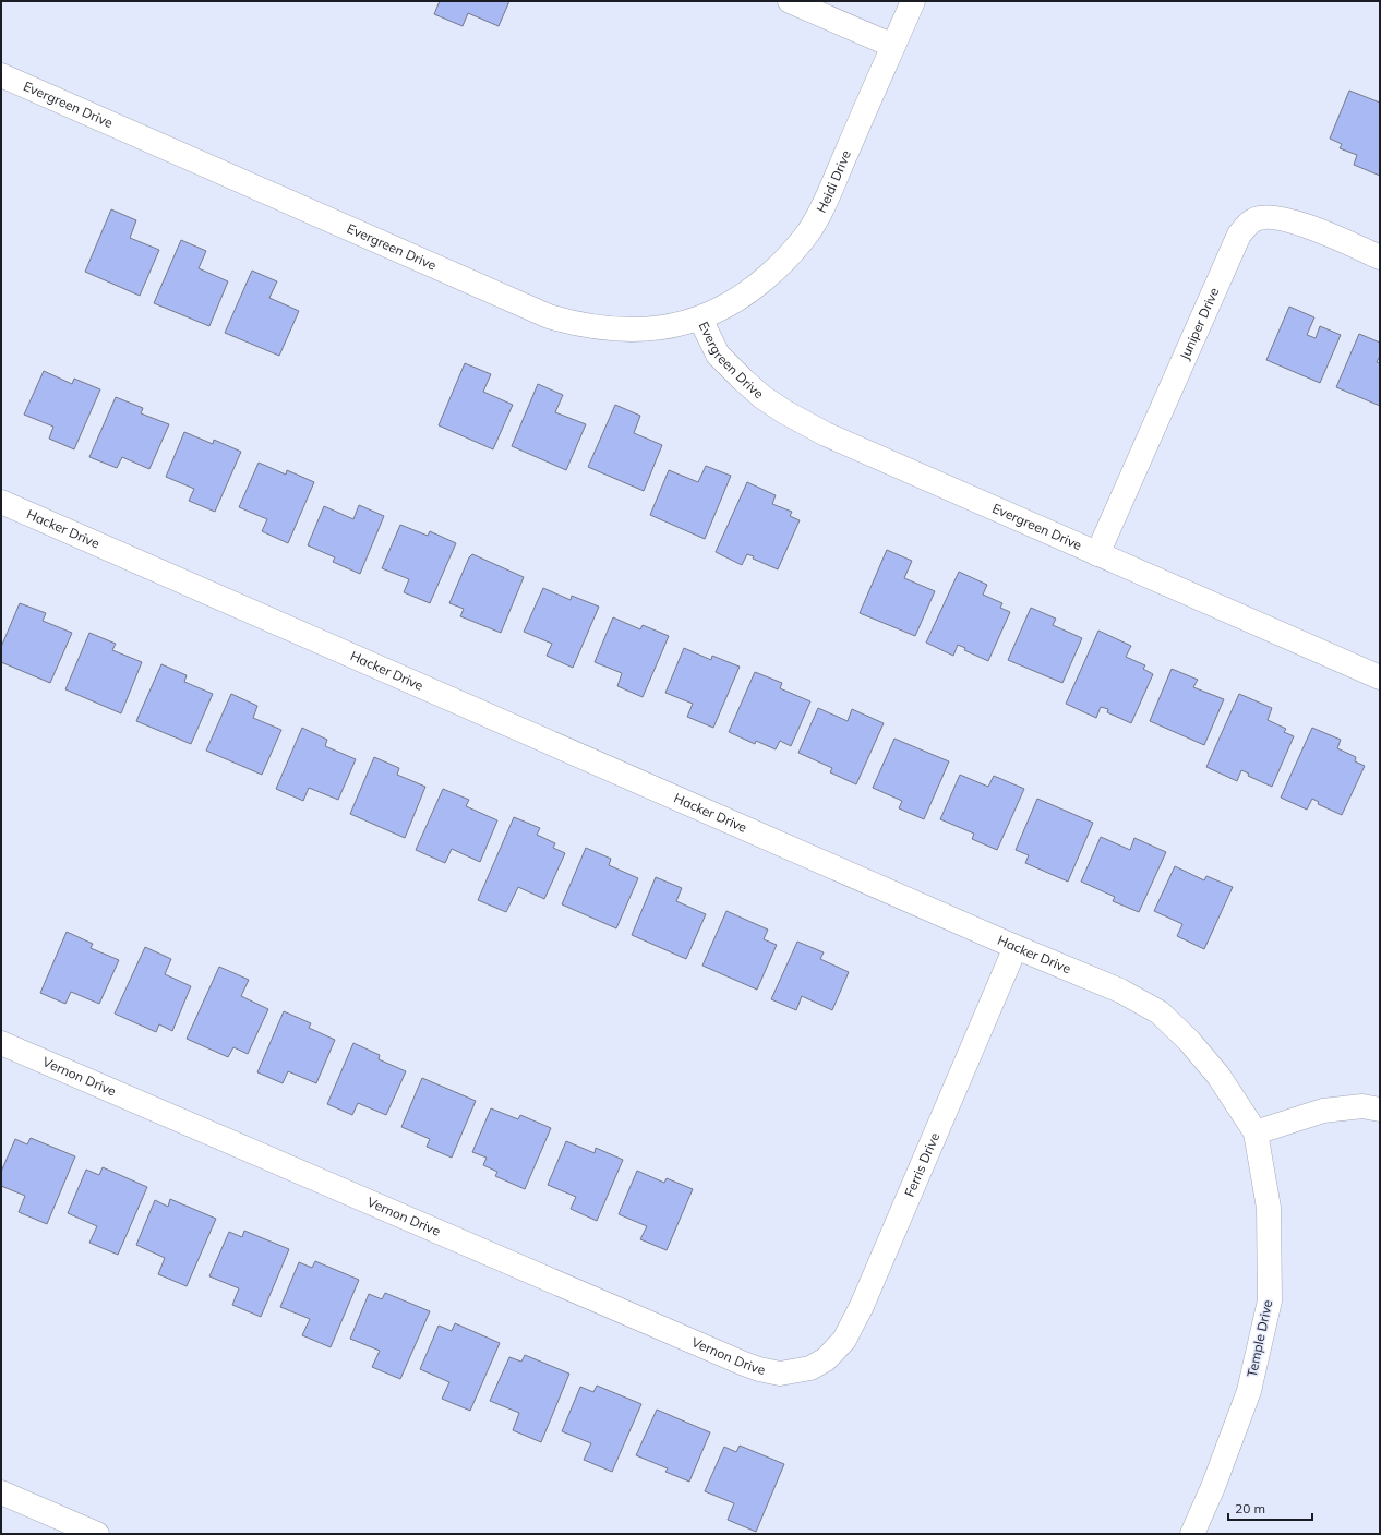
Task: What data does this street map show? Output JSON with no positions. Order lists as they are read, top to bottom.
{
  "streets": {
    "street": [
      "Evergreen Drive",
      "Heidi Drive",
      "Juniper Drive",
      "Hacker Drive",
      "Vernon Drive",
      "Ferris Drive",
      "Temple Drive"
    ]
  },
  "crossings": [
    ["Evergreen Drive", "Heidi Drive"],
    ["Evergreen Drive", "Juniper Drive"],
    ["Hacker Drive", "Ferris Drive"],
    ["Hacker Drive", "Temple Drive"],
    ["Vernon Drive", "Ferris Drive"]
  ],
  "scale_bar": "20 m"
}
